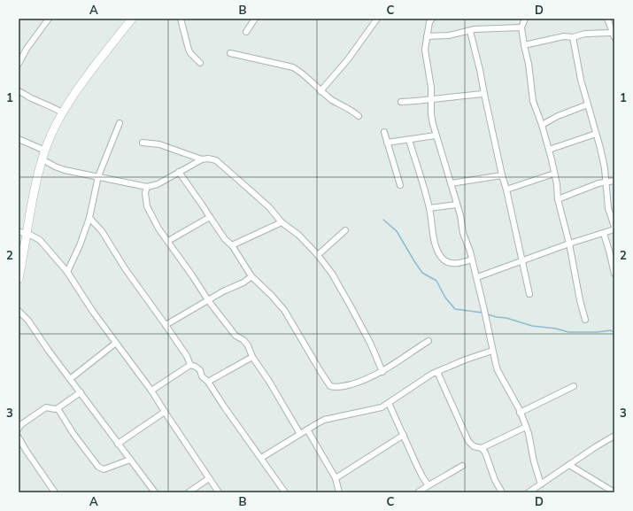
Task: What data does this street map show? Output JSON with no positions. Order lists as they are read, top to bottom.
{
  "grid": {
    "columns": [
      "A",
      "B",
      "C",
      "D"
    ],
    "rows": ["1", "2", "3"]
  }
}
